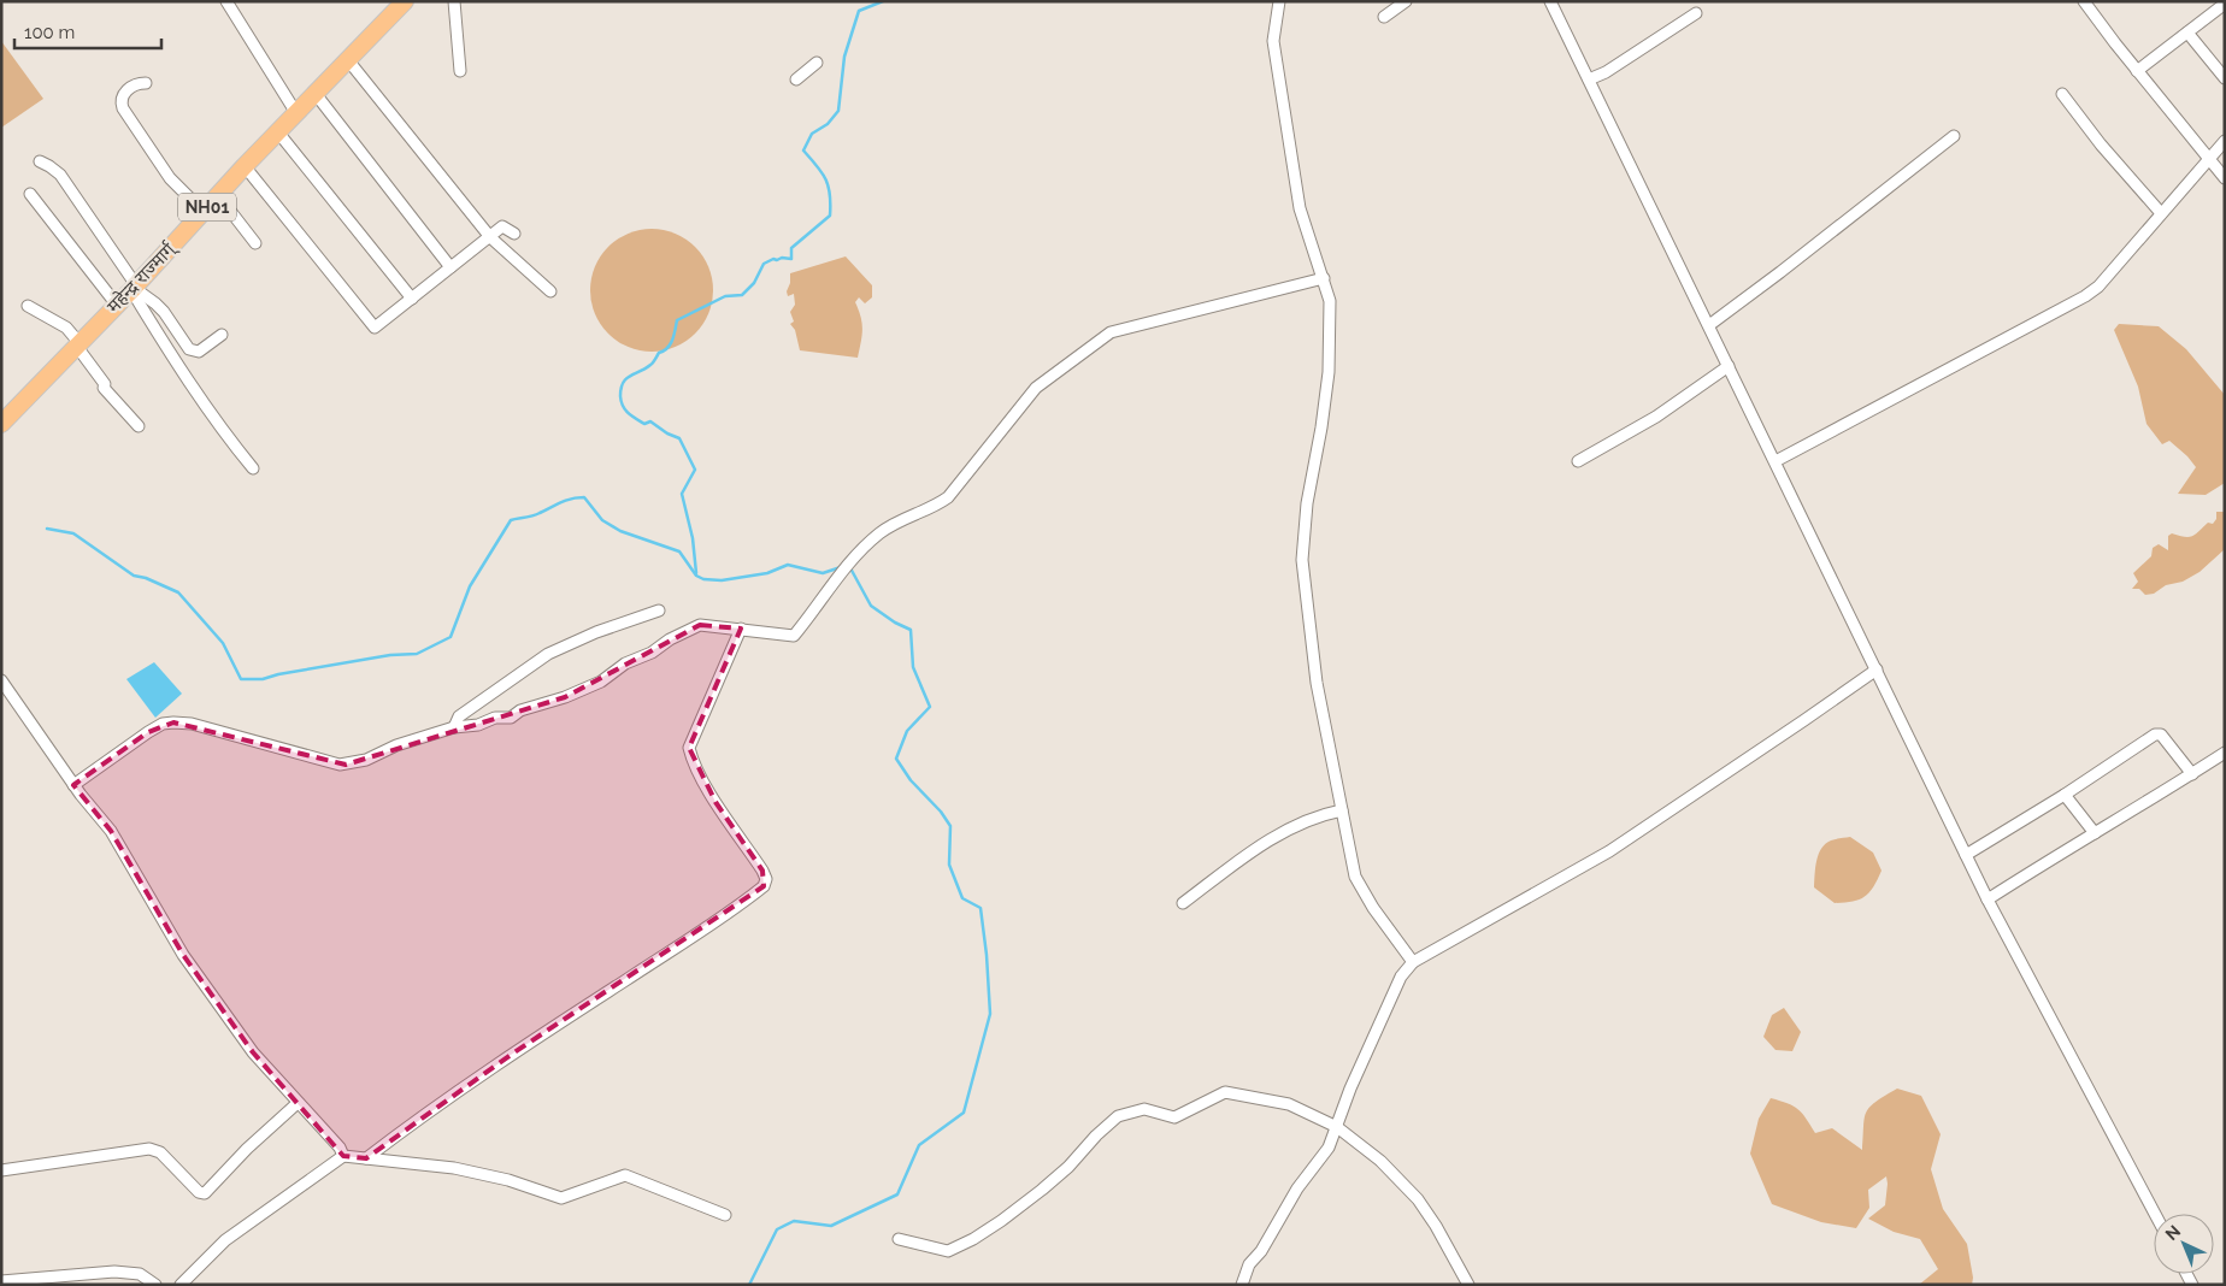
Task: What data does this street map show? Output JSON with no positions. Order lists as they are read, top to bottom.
{
  "streets": {
    "highway": ["NH01", "महेन्द्र राज्मार्ग्"]
  },
  "scale_bar": "100 m",
  "north": "top left"
}
